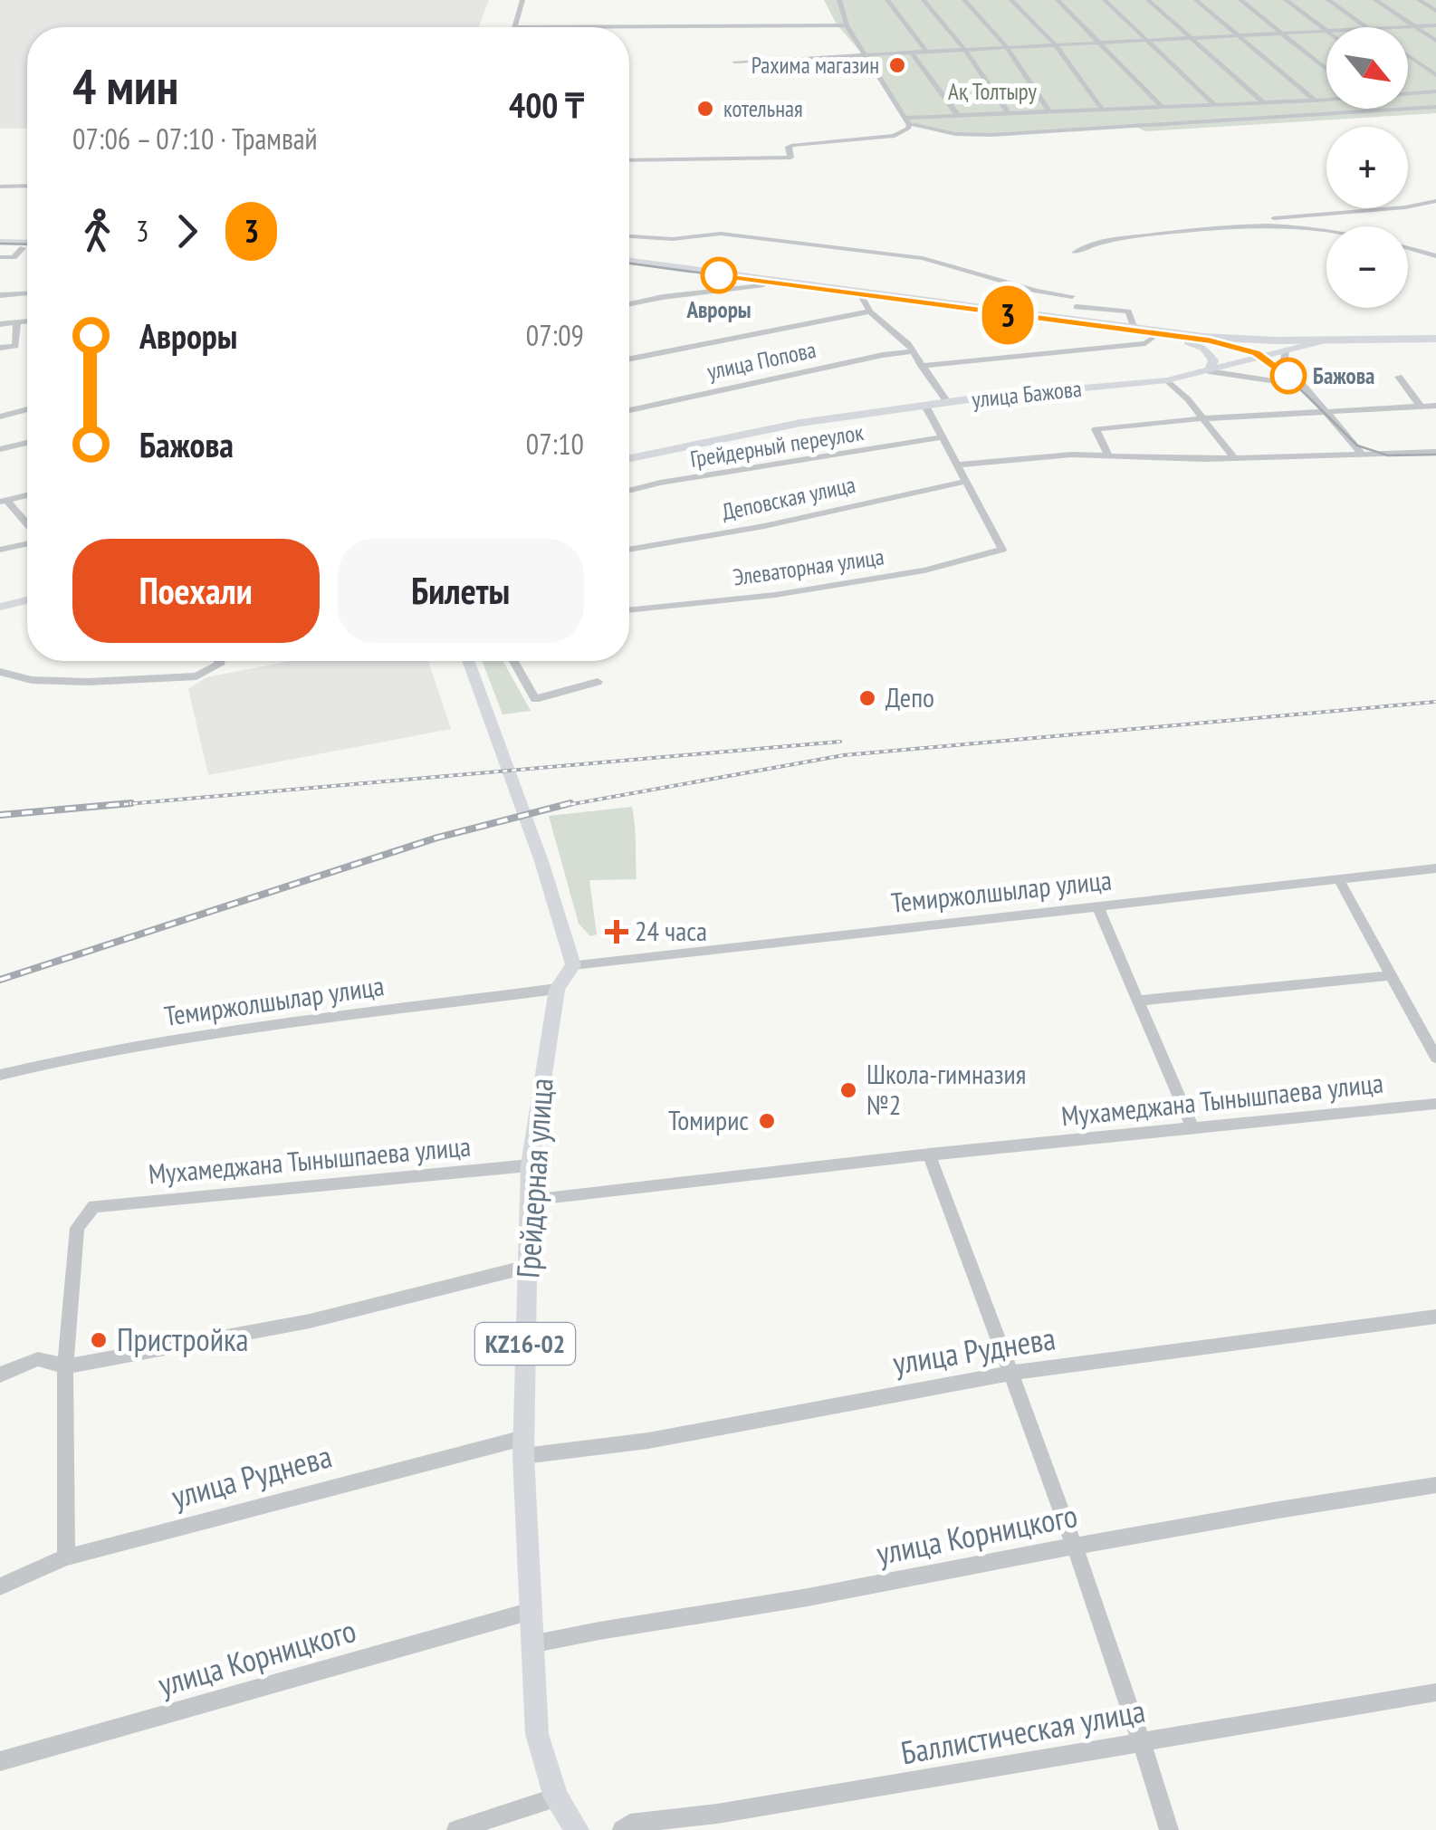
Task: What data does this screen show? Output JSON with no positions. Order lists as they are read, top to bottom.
{
  "streets": {
    "highway": ["улица Бажова"],
    "main road": ["Грейдерная улица", "KZ16-02"],
    "street": [
      "улица Попова",
      "Грейдерный переулок",
      "Деповская улица",
      "Элеваторная улица",
      "Темиржолшылар улица",
      "Мухамеджана Тынышпаева улица",
      "улица Руднева",
      "улица Корницкого",
      "Баллистическая улица"
    ]
  },
  "crossings": [
    ["Деповская улица", "Элеваторная улица"],
    ["Темиржолшылар улица", "Грейдерная улица"],
    ["Мухамеджана Тынышпаева улица", "Грейдерная улица"],
    ["Грейдерная улица", "улица Руднева"],
    ["Грейдерная улица", "улица Корницкого"]
  ],
  "parks": ["Ақ Толтыру"],
  "places": {
    "other": [
      "Рахима магазин",
      "котельная",
      "Авроры",
      "Бажова",
      "Депо",
      "Школа-гимназия №2",
      "Томирис",
      "Пристройка"
    ],
    "health": ["24 часа"]
  },
  "lines": ["tram line 3"],
  "north": "bottom right",
  "page": {
    "on_map": "3",
    "map_buttons": ["+", "−"],
    "heading": ["4 мин", "07:06 – 07:10 · Трамвай", "400 ₸"],
    "legs": ["3", "3"],
    "list": [
      {
        "name": "Авроры",
        "value": "07:09"
      },
      {
        "name": "Бажова",
        "value": "07:10"
      }
    ],
    "buttons": ["Поехали", "Билеты"]
  }
}
